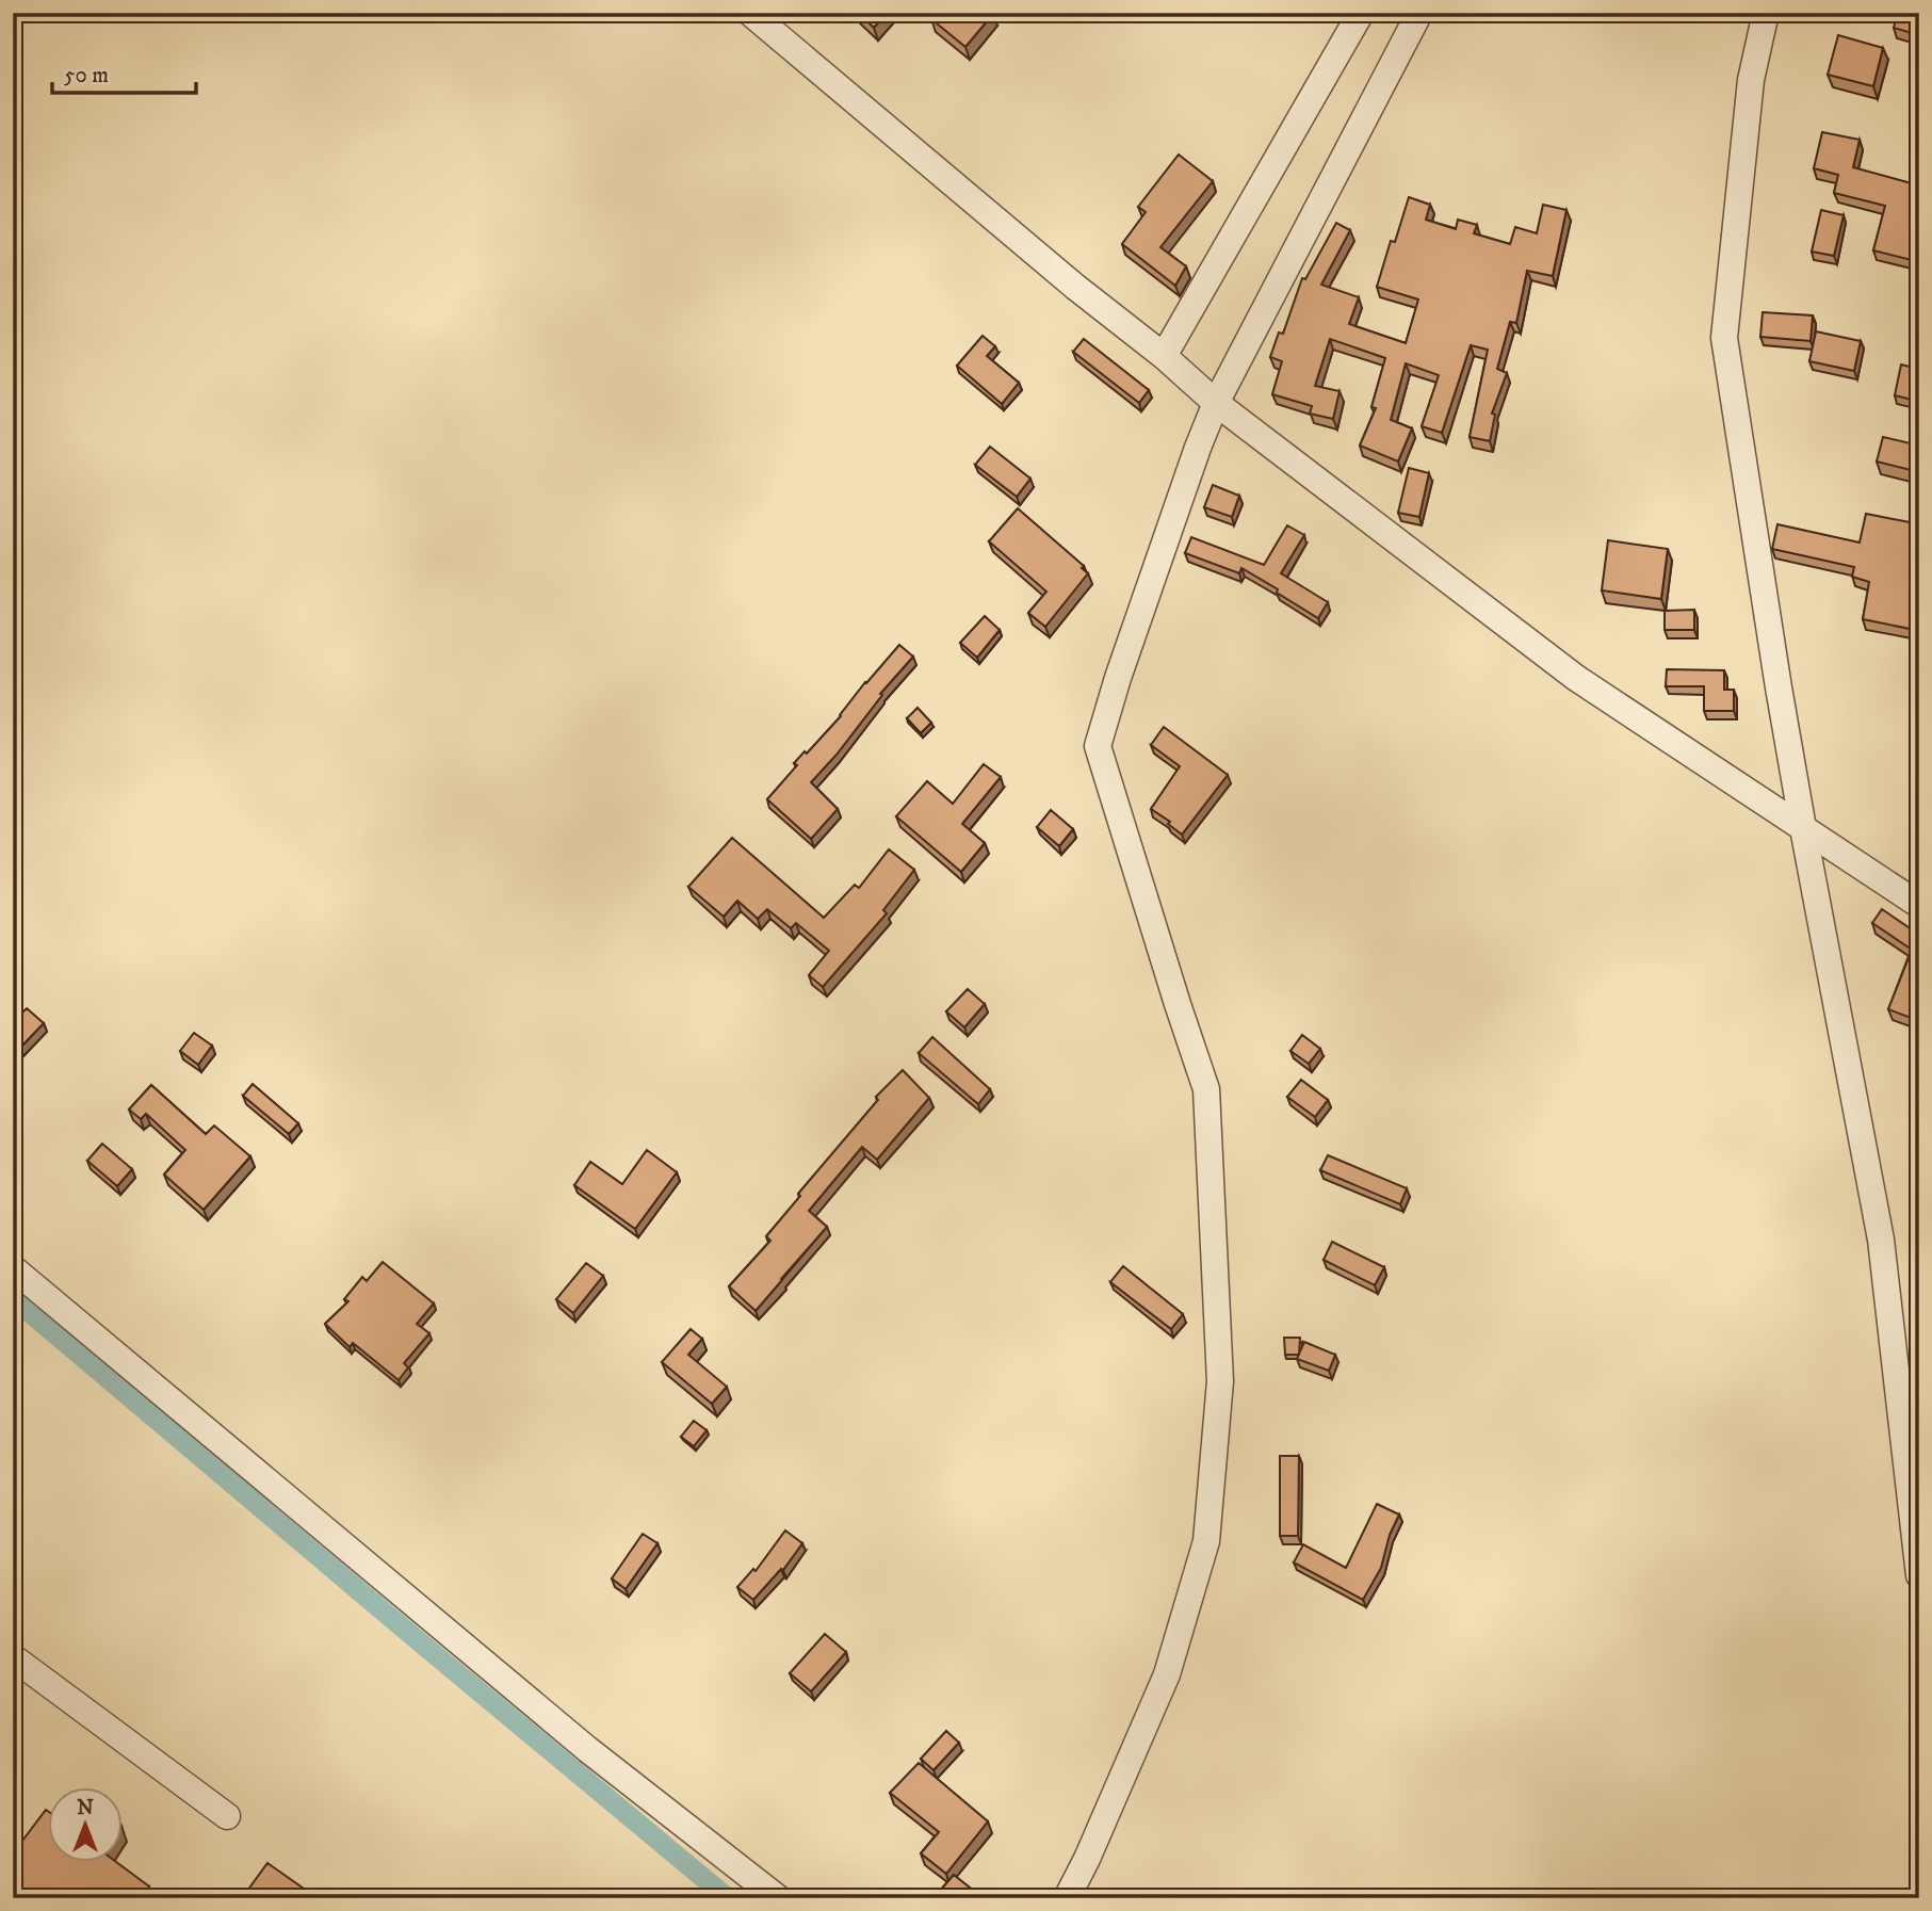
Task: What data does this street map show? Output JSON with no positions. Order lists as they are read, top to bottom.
{
  "scale_bar": "50 m",
  "north": "top"
}
